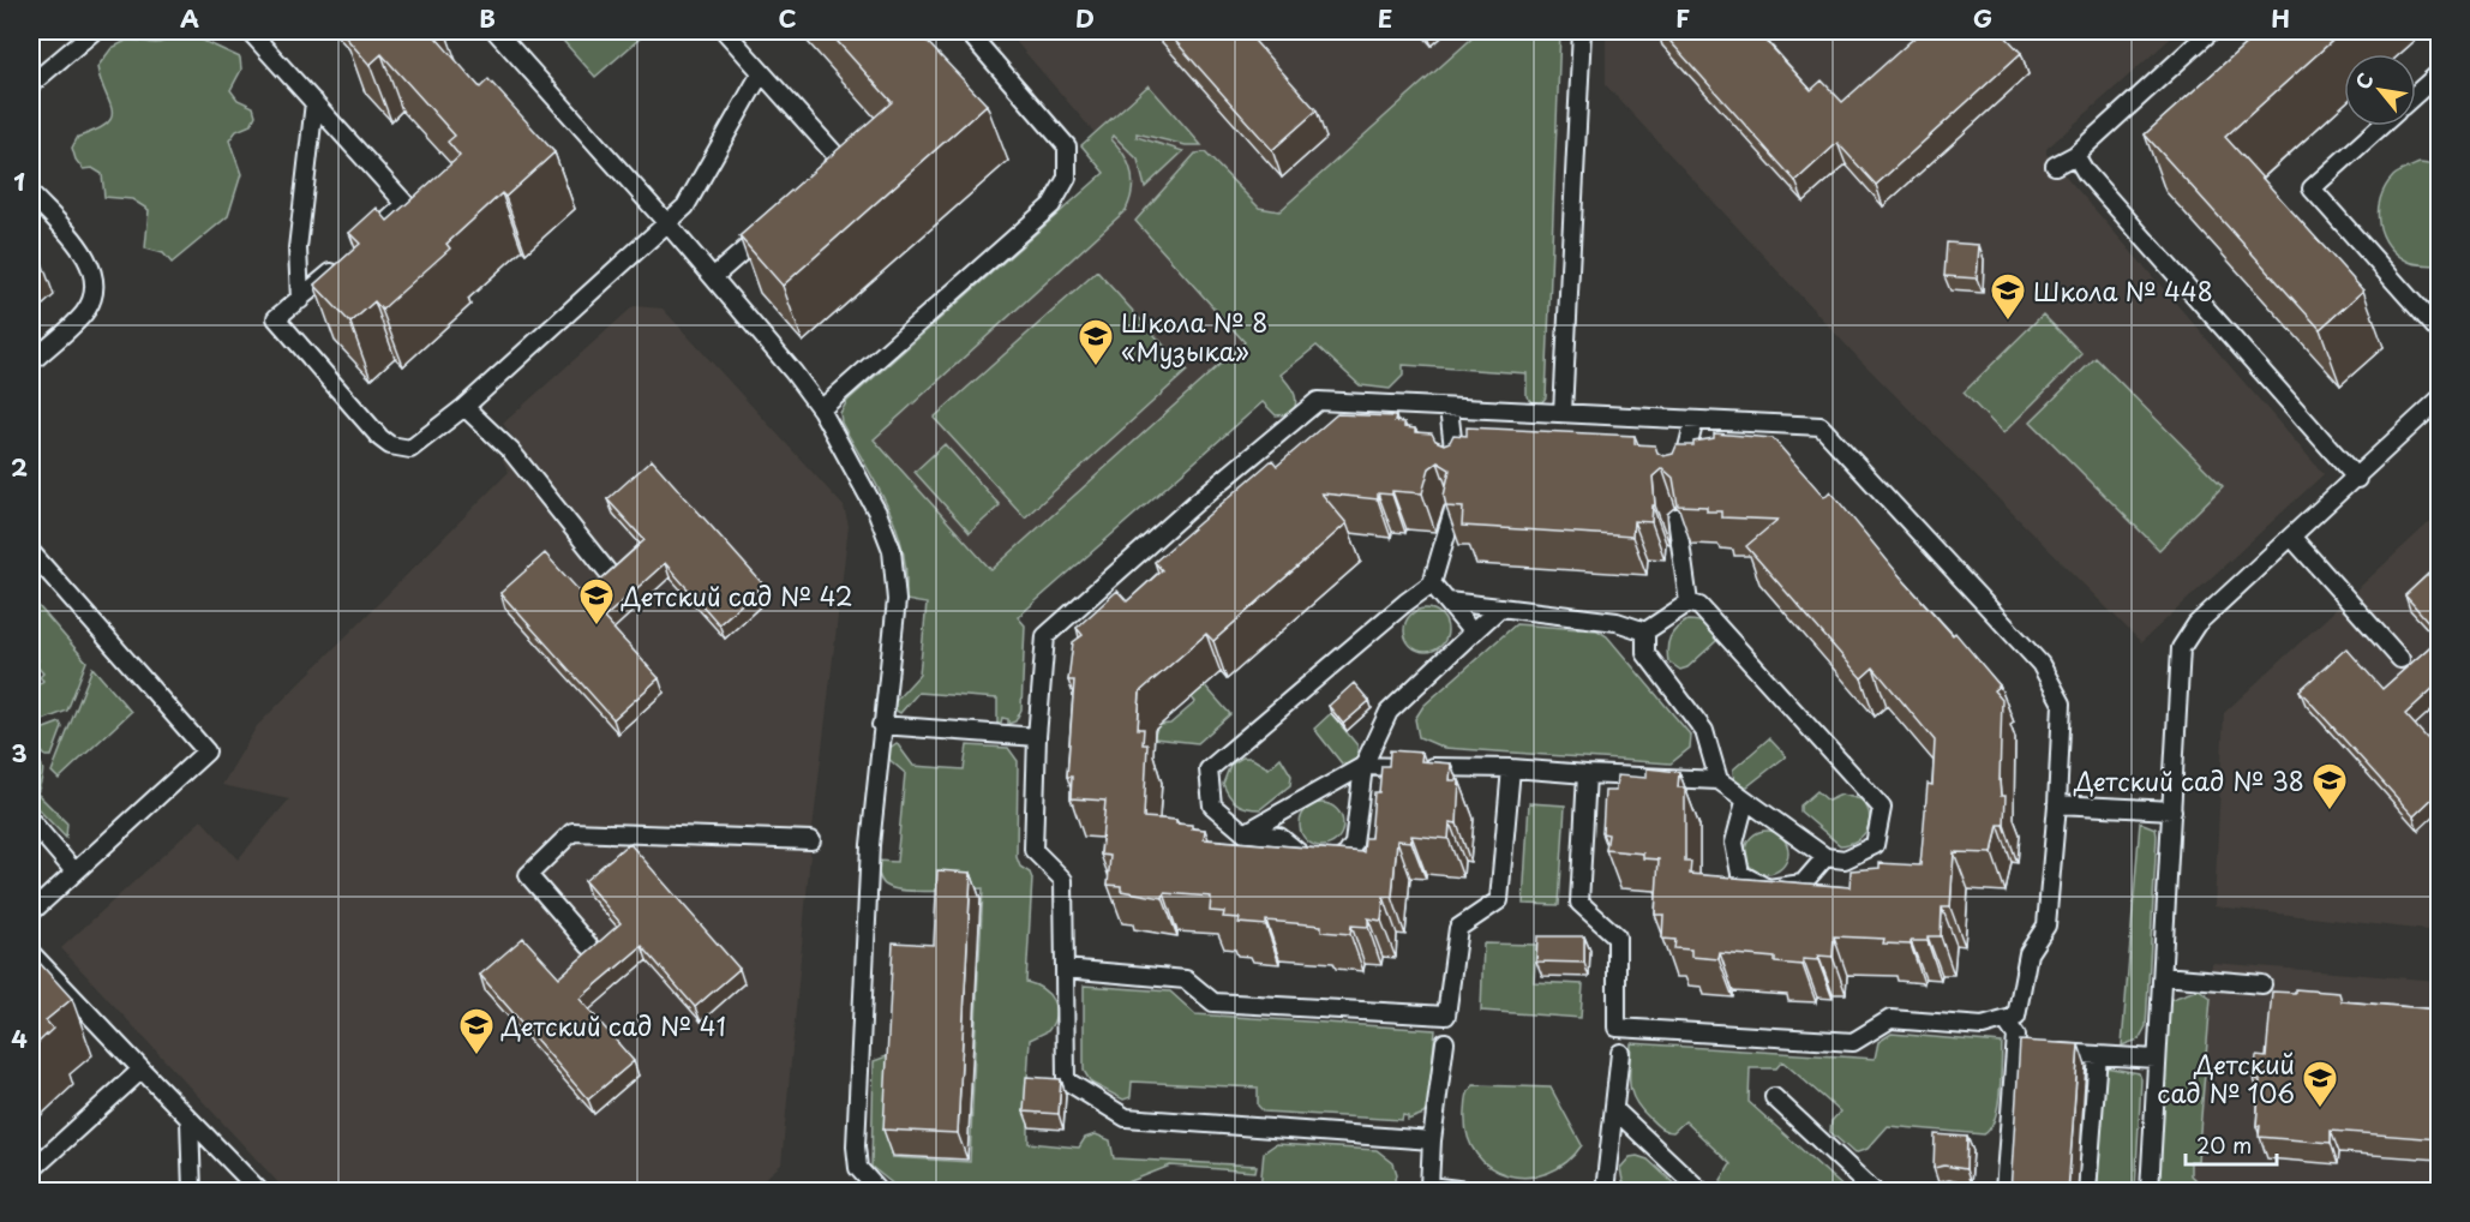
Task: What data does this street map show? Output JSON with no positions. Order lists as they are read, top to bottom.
{
  "places": {
    "school or university": [
      "Школа № 448",
      "Школа № 8 «Музыка»",
      "Детский сад № 42",
      "Детский сад № 38",
      "Детский сад № 41",
      "Детский сад № 106"
    ]
  },
  "scale_bar": "20 m",
  "north": "top left",
  "grid": {
    "columns": [
      "A",
      "B",
      "C",
      "D",
      "E",
      "F",
      "G",
      "H"
    ],
    "rows": [
      "1",
      "2",
      "3",
      "4"
    ]
  }
}
